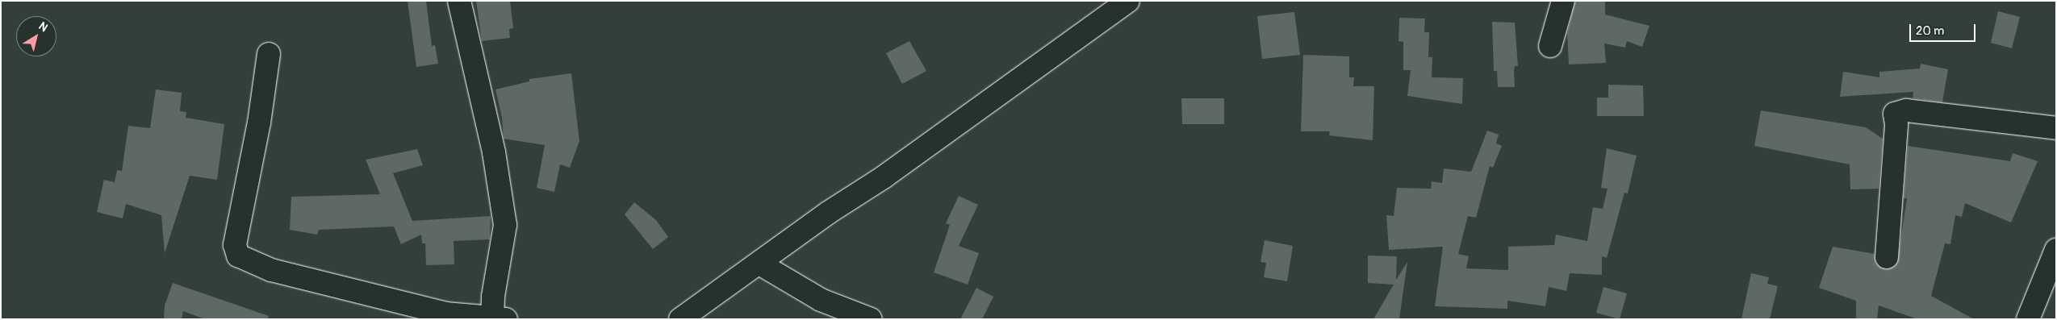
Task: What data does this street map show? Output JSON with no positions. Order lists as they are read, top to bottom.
{
  "scale_bar": "20 m",
  "north": "top right"
}
